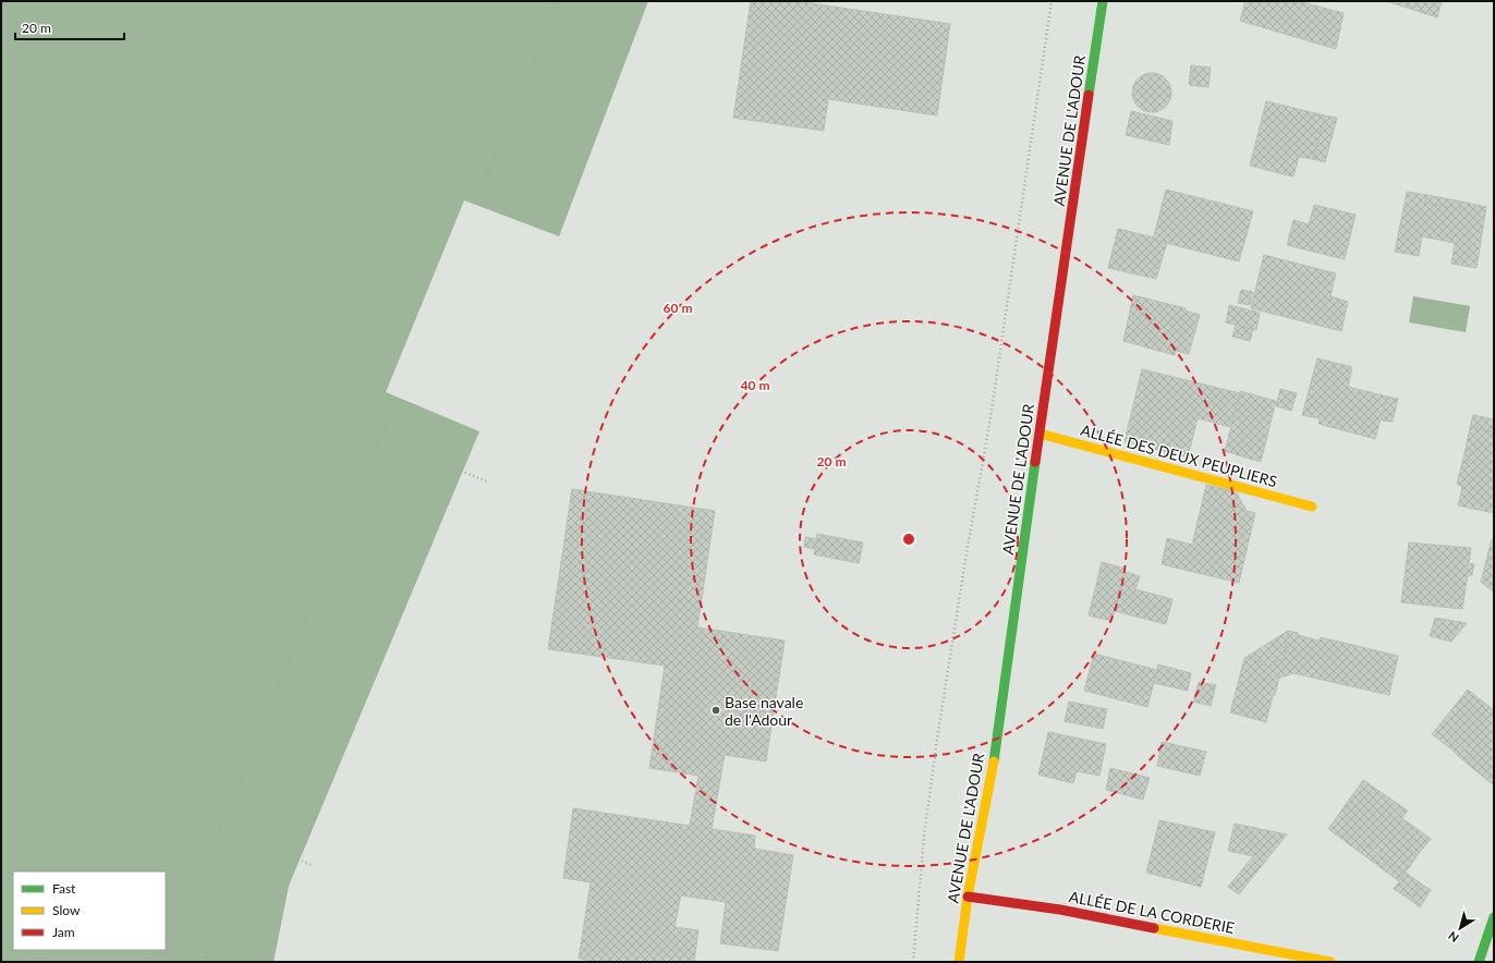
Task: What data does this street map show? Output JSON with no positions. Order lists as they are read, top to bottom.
{
  "streets": {
    "main road": ["AVENUE DE L'ADOUR", "ALLÉE DES DEUX PEUPLIERS", "ALLÉE DE LA CORDERIE"]
  },
  "crossings": [
    ["AVENUE DE L'ADOUR", "ALLÉE DES DEUX PEUPLIERS"],
    ["AVENUE DE L'ADOUR", "ALLÉE DE LA CORDERIE"]
  ],
  "places": ["Base navale de l'Adour"],
  "legend": ["Fast", "Slow", "Jam"],
  "scale_bar": "20 m",
  "north": "bottom left",
  "rings": ["60 m", "40 m", "20 m"]
}
